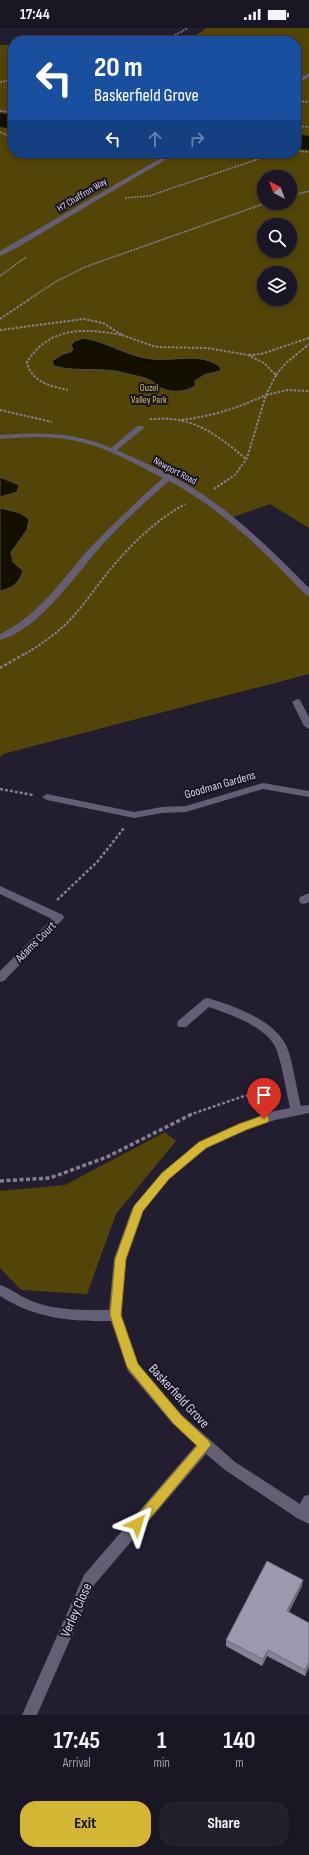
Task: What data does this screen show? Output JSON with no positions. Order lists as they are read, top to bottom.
{
  "streets": {
    "street": [
      "H7 Chaffron Way",
      "Newport Road",
      "Goodman Gardens",
      "Adams Court",
      "Baskerfield Grove",
      "Verley Close"
    ]
  },
  "crossings": [
    ["Baskerfield Grove", "Verley Close"]
  ],
  "parks": ["Ouzel Valley Park"],
  "north": "top left",
  "page": {
    "status": "17:44",
    "turn": ["20 m", "Baskerfield Grove"],
    "eta": [
      "17:45",
      "Arrival",
      "1",
      "min",
      "140",
      "m"
    ],
    "buttons": ["Exit", "Share"]
  }
}
